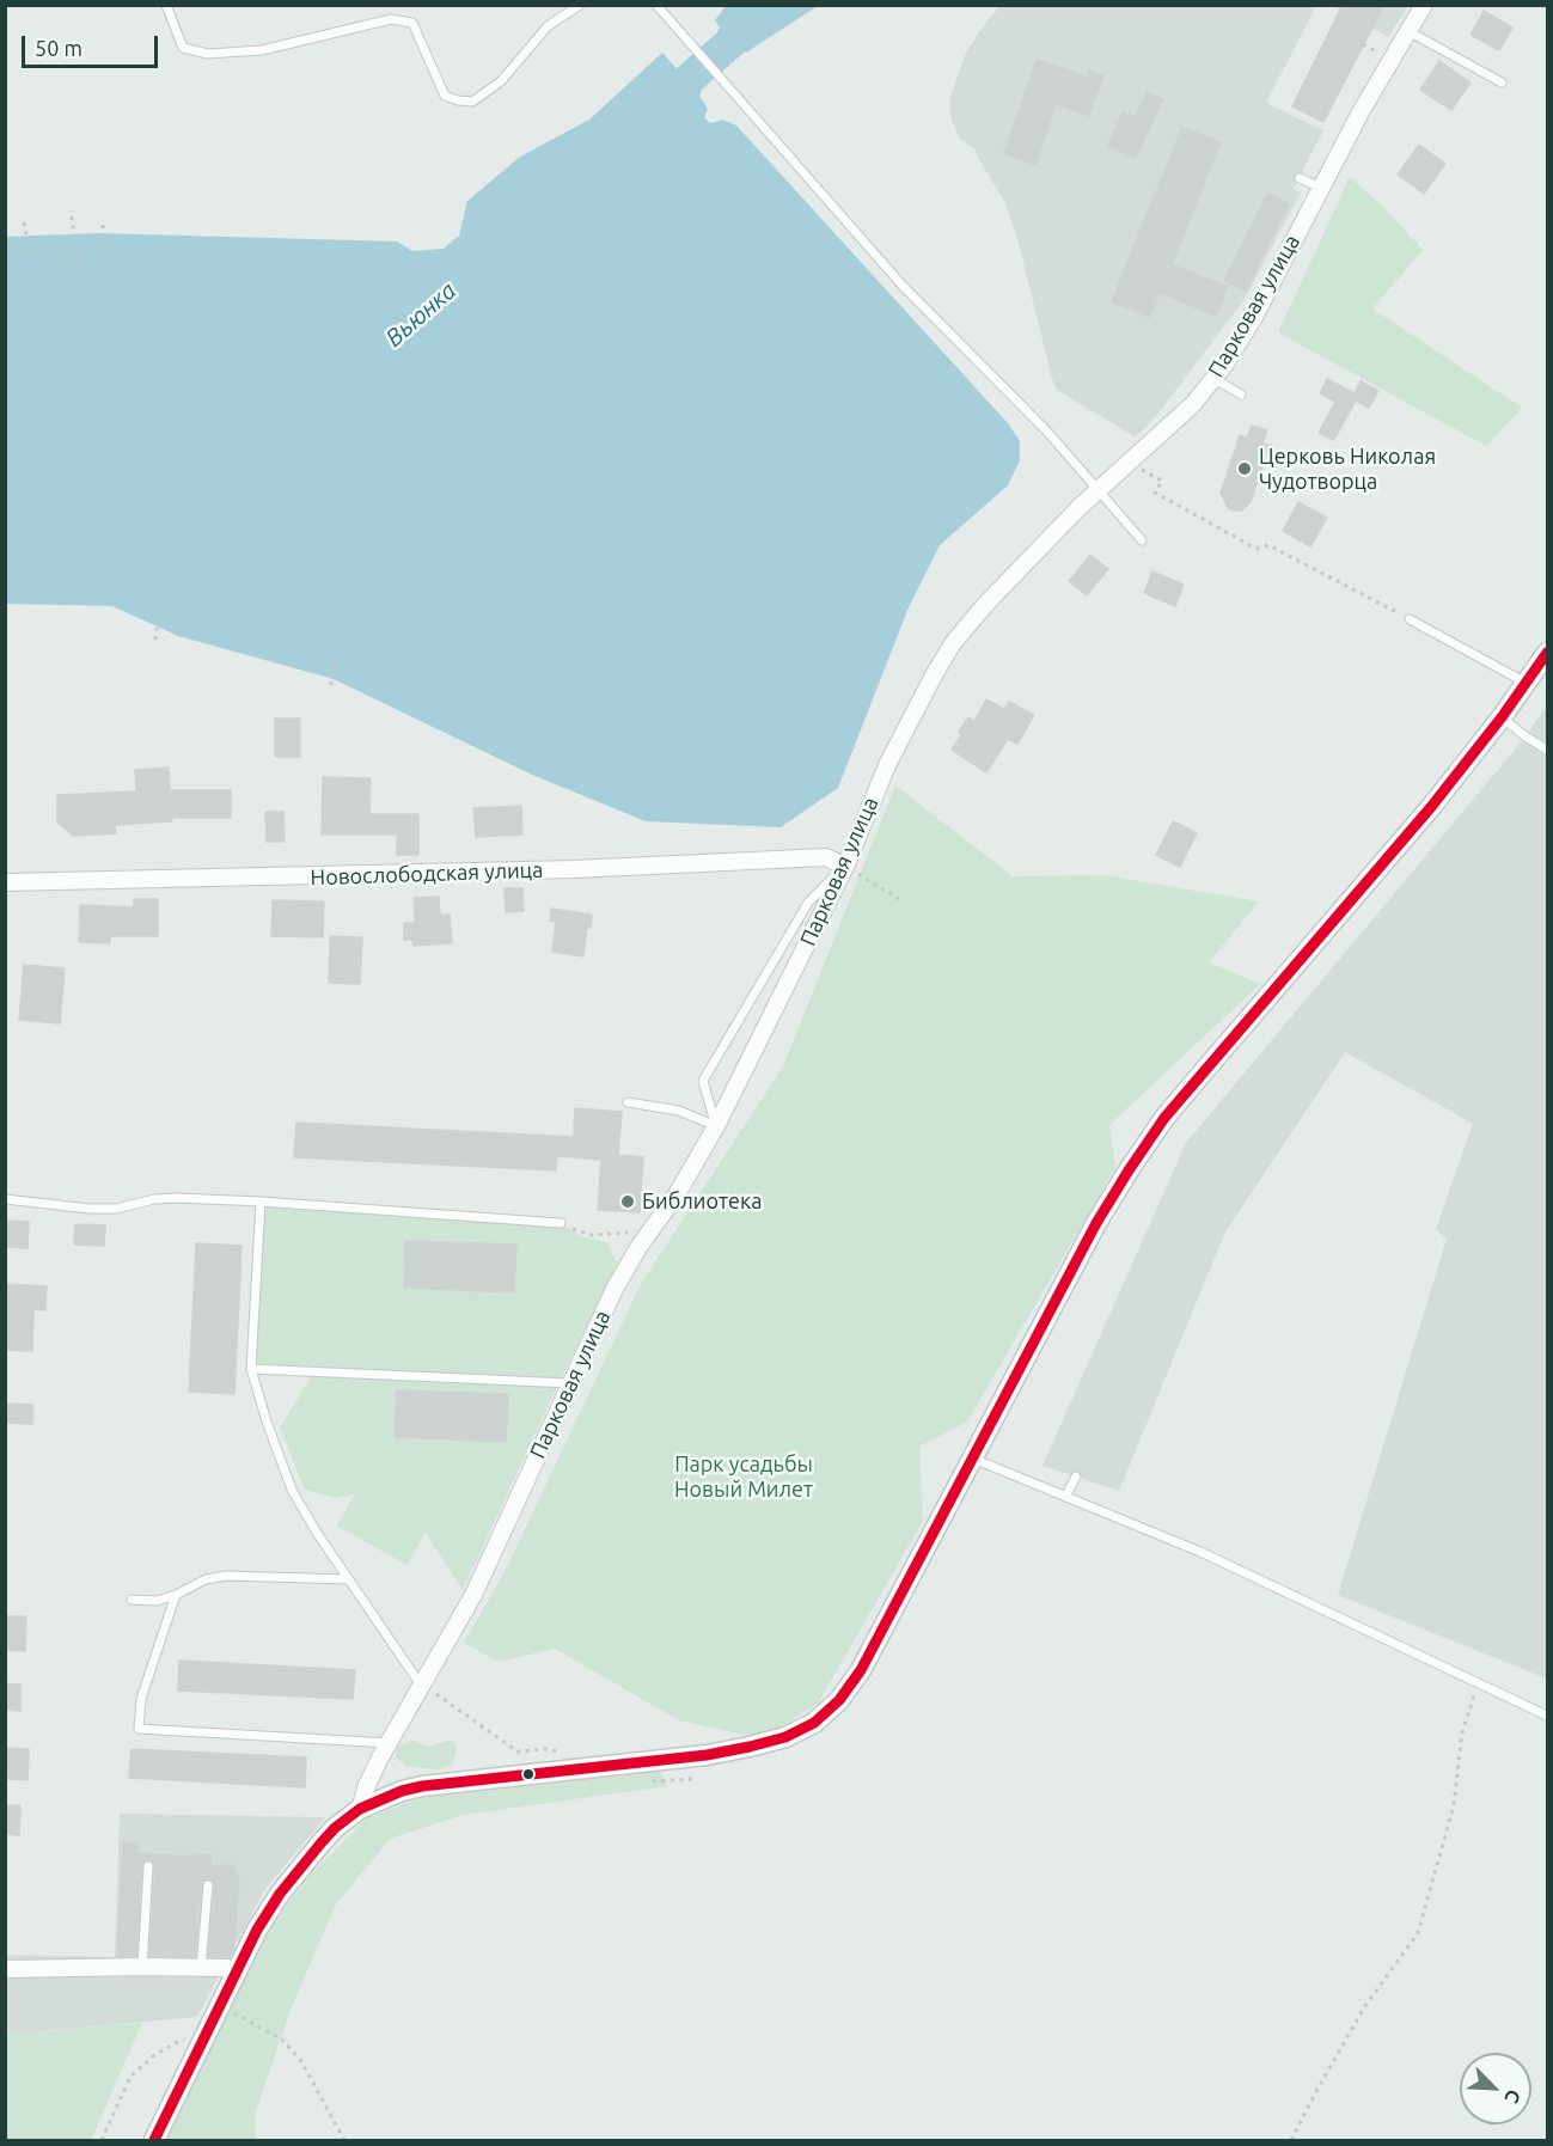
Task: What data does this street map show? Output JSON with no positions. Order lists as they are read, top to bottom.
{
  "streets": {
    "street": ["Парковая улица", "Новослободская улица"]
  },
  "crossings": [
    ["Парковая улица", "Новослободская улица"]
  ],
  "water": ["Вьюнка"],
  "parks": ["Парк усадьбы Новый Милет"],
  "places": ["Церковь Николая Чудотворца", "Библиотека"],
  "scale_bar": "50 m",
  "north": "bottom right"
}
